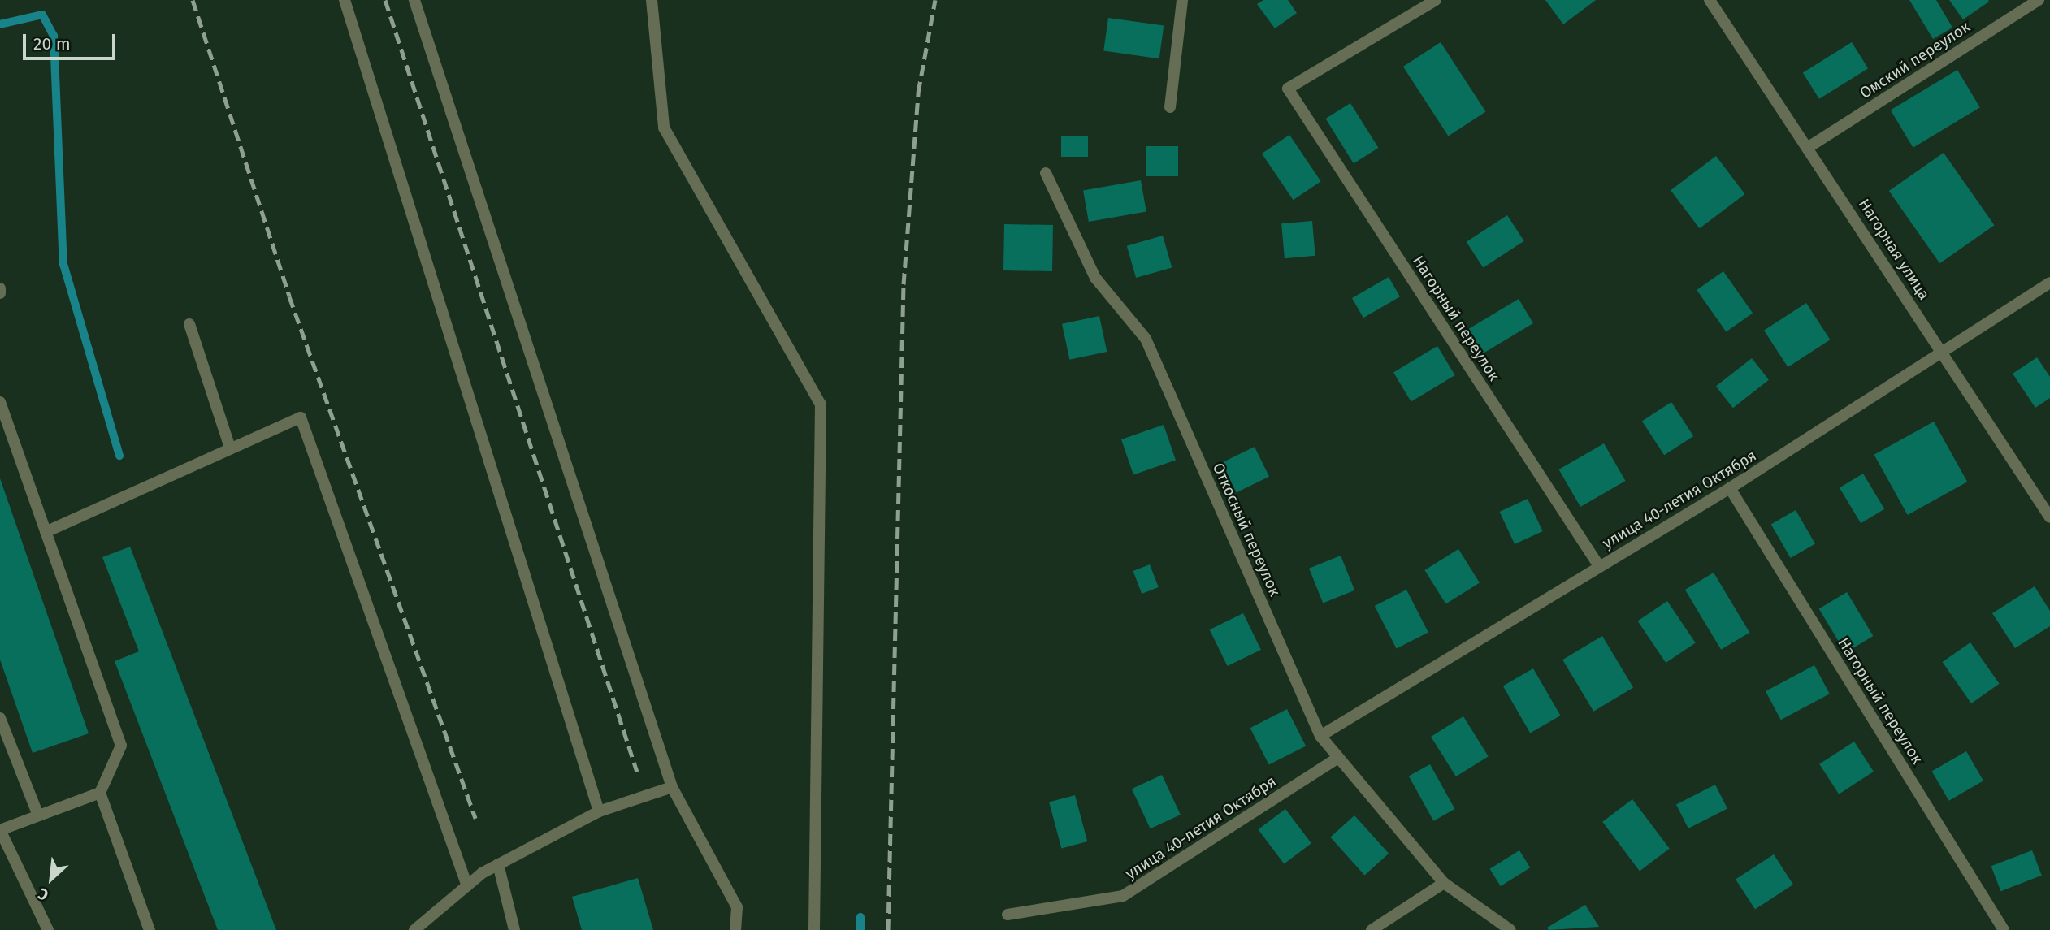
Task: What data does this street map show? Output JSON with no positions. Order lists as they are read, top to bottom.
{
  "streets": {
    "street": [
      "Омский переулок",
      "Нагорная улица",
      "Нагорный переулок",
      "улица 40-летия Октября",
      "Откосный переулок"
    ]
  },
  "crossings": [
    ["Омский переулок", "Нагорная улица"],
    ["Нагорная улица", "улица 40-летия Октября"],
    ["Нагорный переулок", "улица 40-летия Октября"],
    ["улица 40-летия Октября", "Откосный переулок"]
  ],
  "scale_bar": "20 m",
  "north": "bottom left"
}
